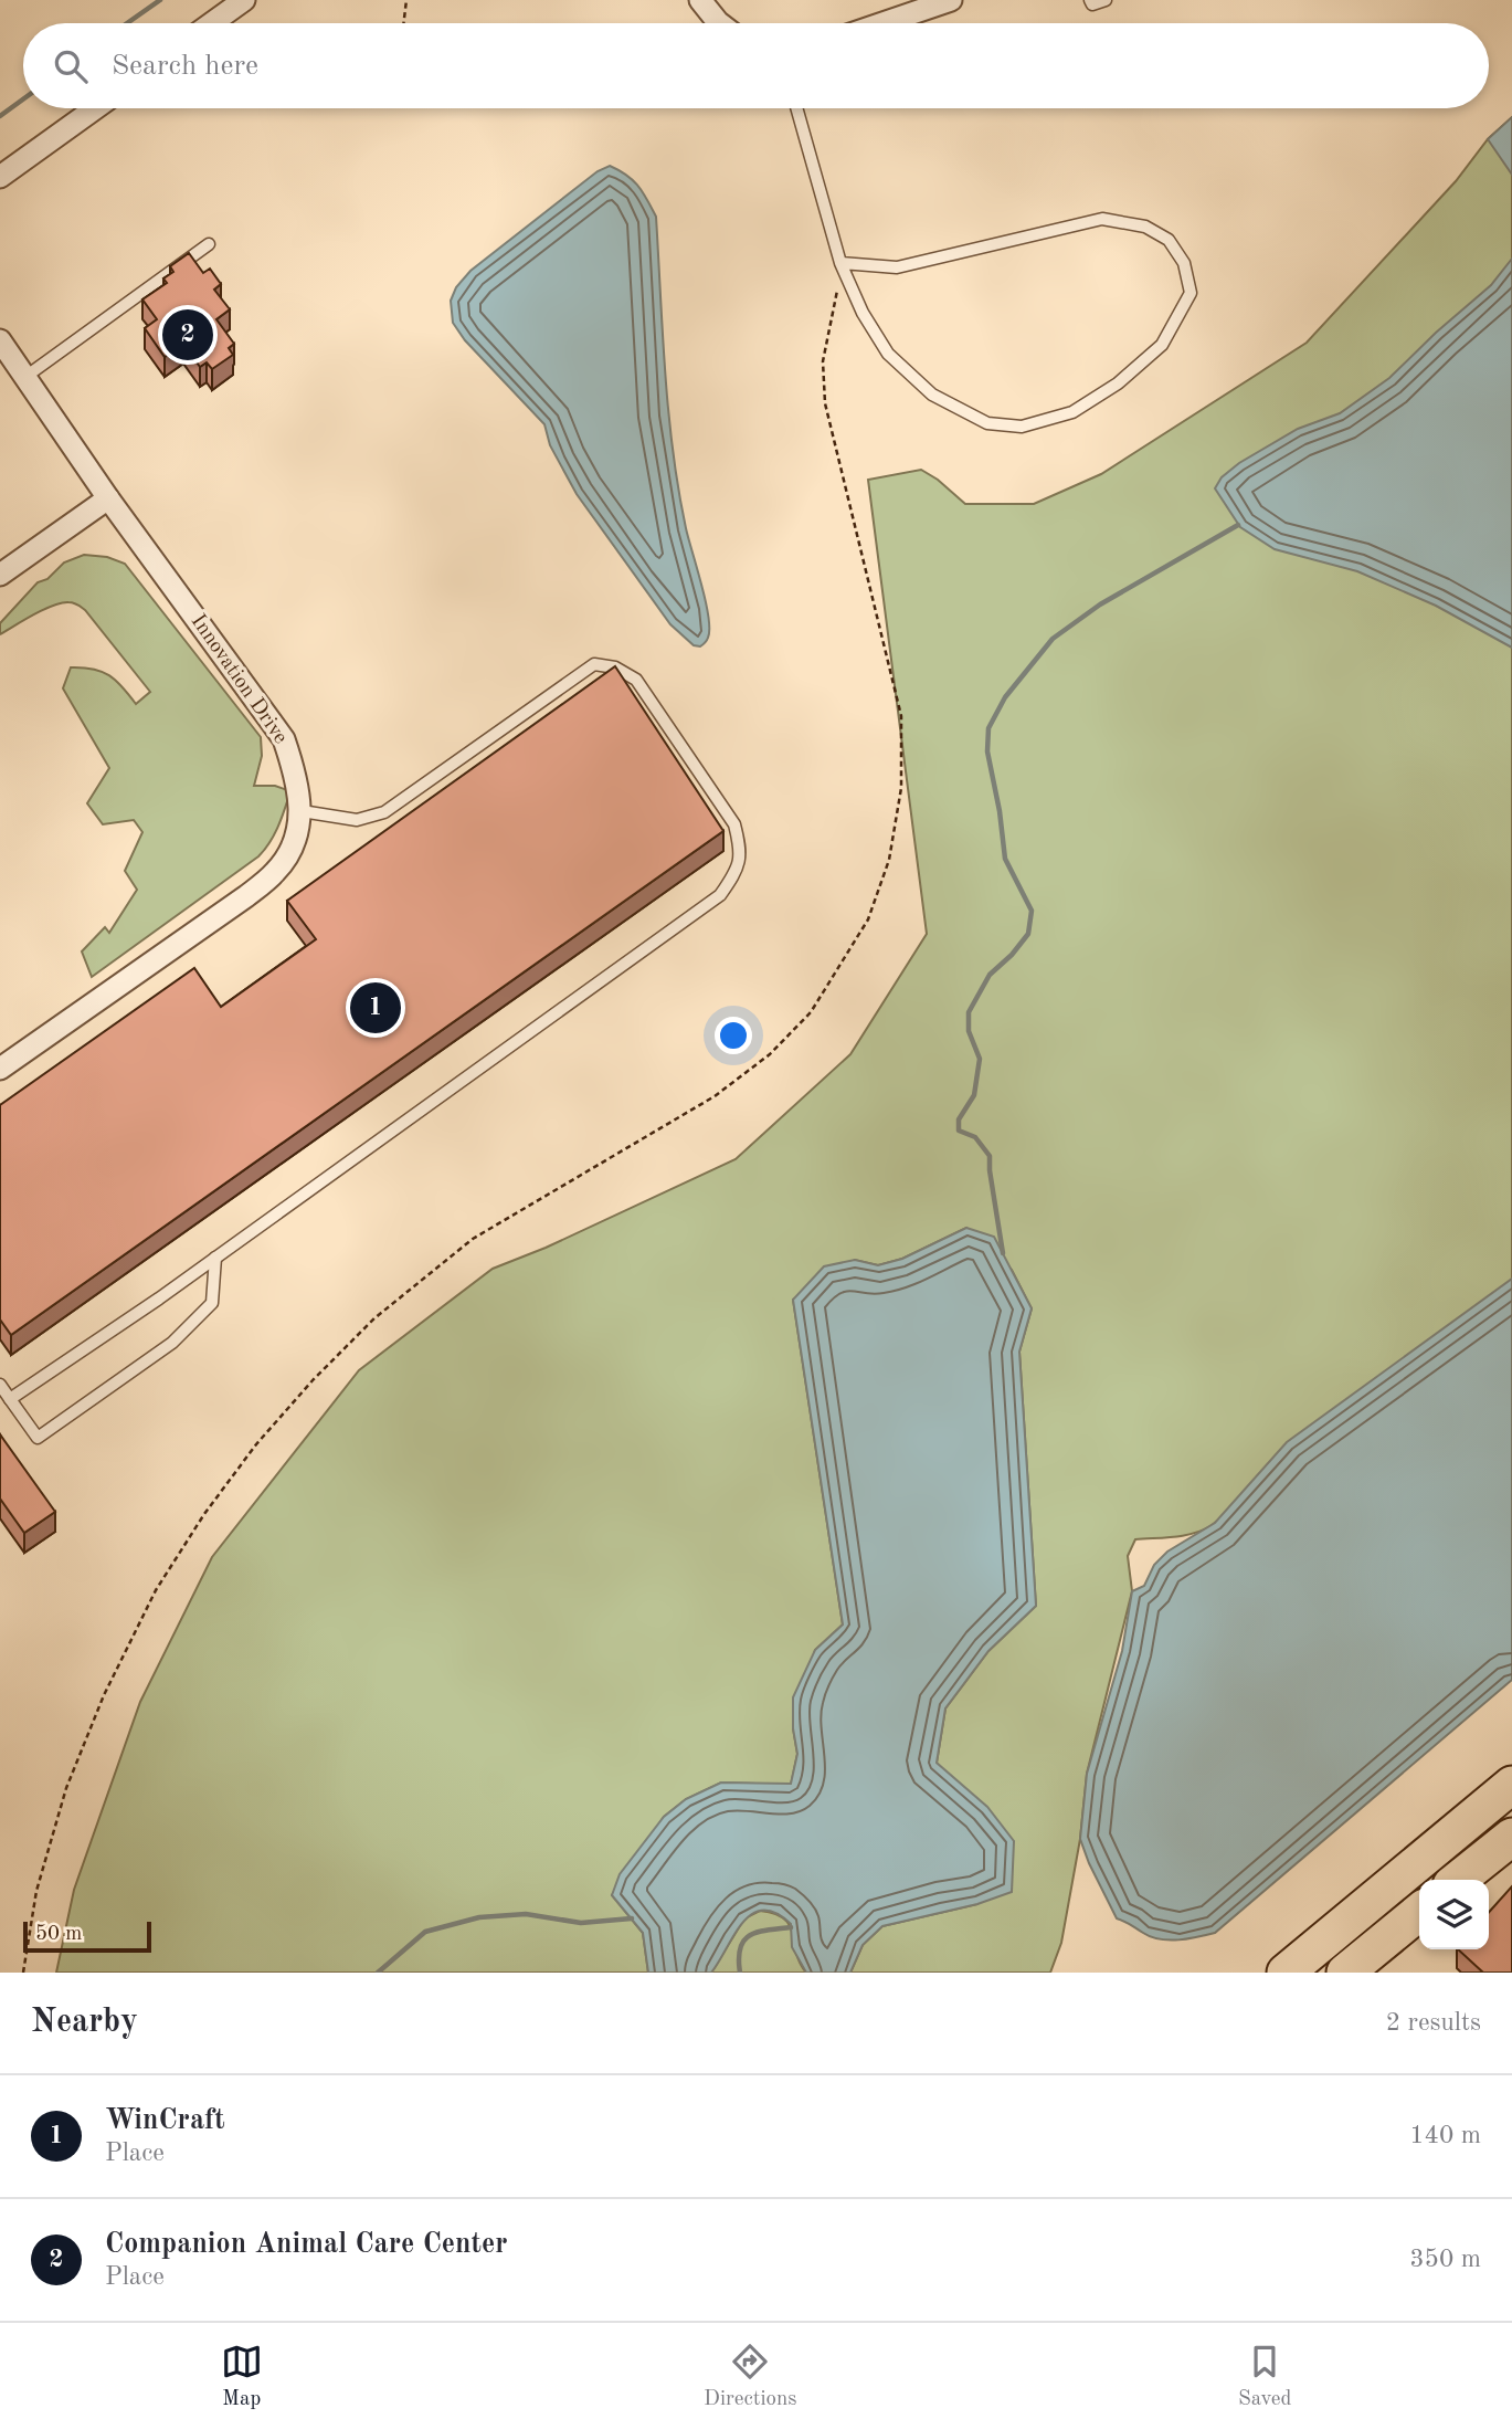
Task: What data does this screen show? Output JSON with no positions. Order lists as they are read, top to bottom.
{
  "streets": {
    "street": ["Innovation Drive"]
  },
  "scale_bar": "50 m",
  "page": {
    "search": "Search here",
    "pins": ["2", "1"],
    "scale": "50 m",
    "heading": ["Nearby", "2 results"],
    "list": [
      {
        "mark": "1",
        "name": "WinCraft",
        "note": "Place",
        "value": "140 m"
      },
      {
        "mark": "2",
        "name": "Companion Animal Care Center",
        "note": "Place",
        "value": "350 m"
      }
    ],
    "nav": ["Map", "Directions", "Saved"]
  }
}
